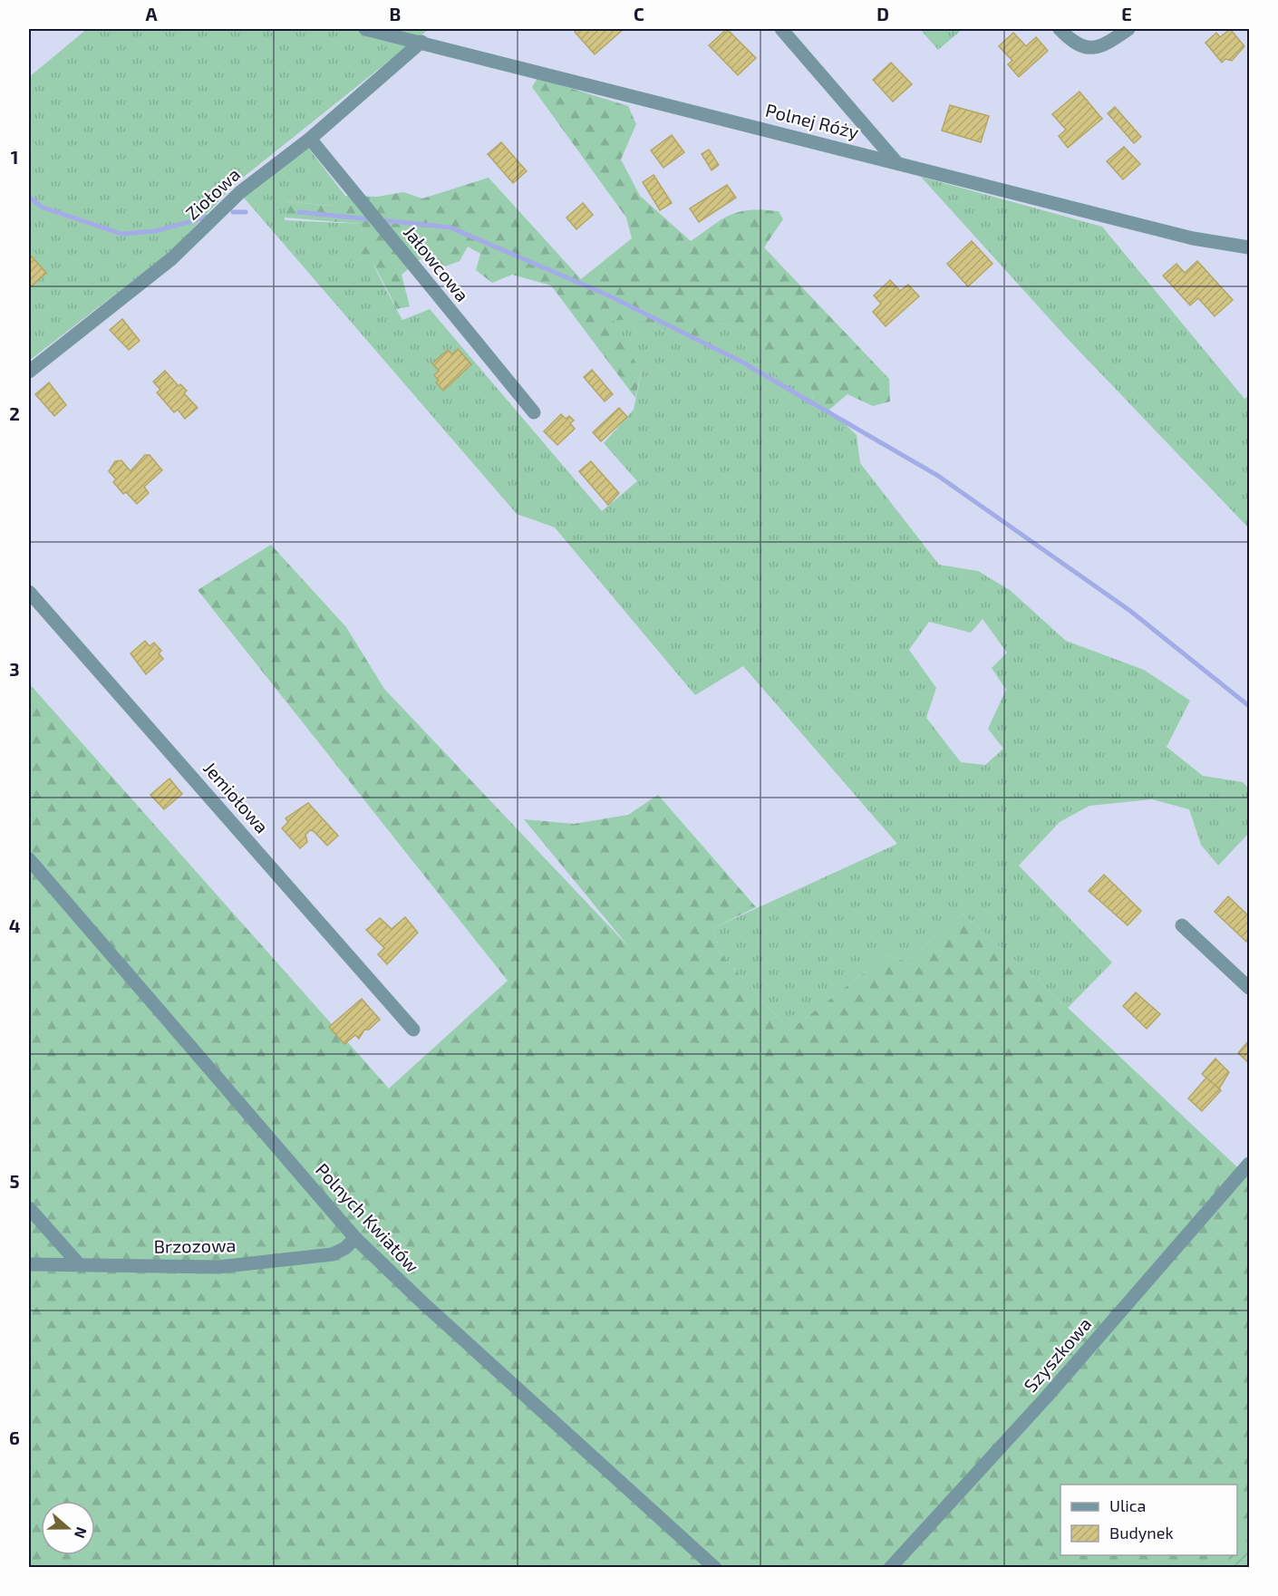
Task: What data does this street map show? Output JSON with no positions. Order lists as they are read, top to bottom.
{
  "streets": {
    "street": [
      "Polnej Róży",
      "Ziołowa",
      "Jałowcowa",
      "Jemiołowa",
      "Polnych Kwiatów",
      "Brzozowa",
      "Szyszkowa"
    ]
  },
  "crossings": [
    ["Polnej Róży", "Ziołowa"],
    ["Ziołowa", "Jałowcowa"],
    ["Polnych Kwiatów", "Brzozowa"]
  ],
  "legend": ["Ulica", "Budynek"],
  "north": "right",
  "grid": {
    "columns": [
      "A",
      "B",
      "C",
      "D",
      "E"
    ],
    "rows": [
      "1",
      "2",
      "3",
      "4",
      "5",
      "6"
    ]
  }
}
